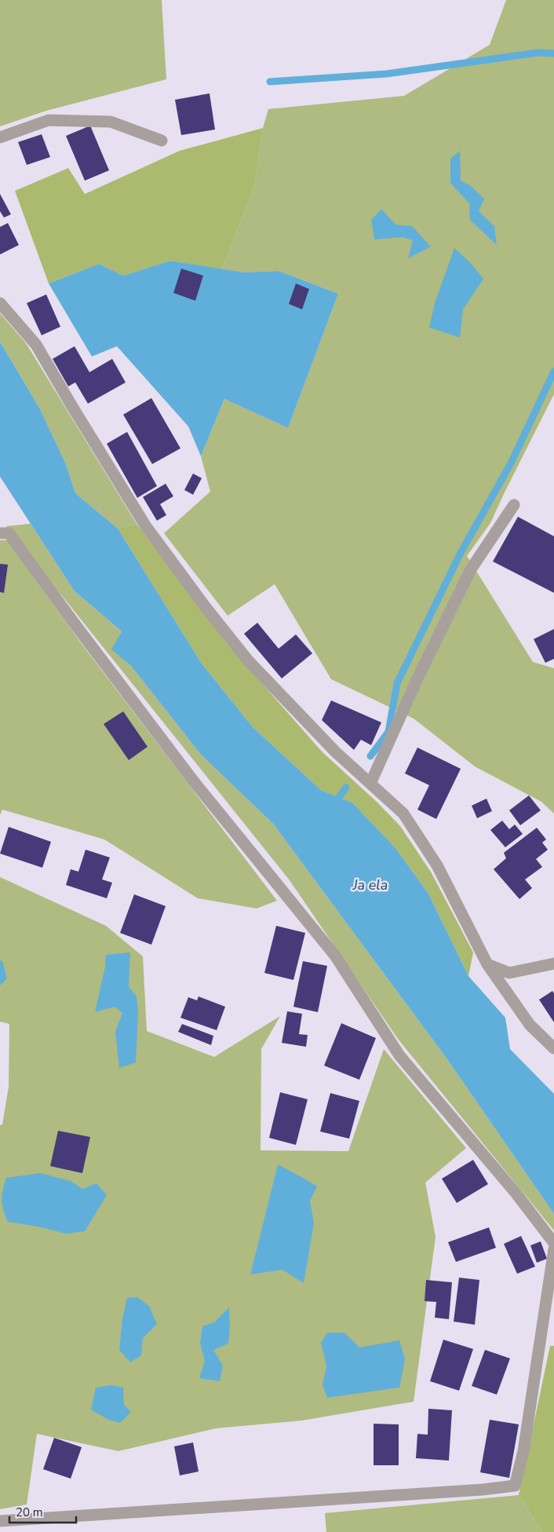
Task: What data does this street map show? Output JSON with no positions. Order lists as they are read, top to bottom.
{
  "water": ["Ja ela"],
  "scale_bar": "20 m"
}
